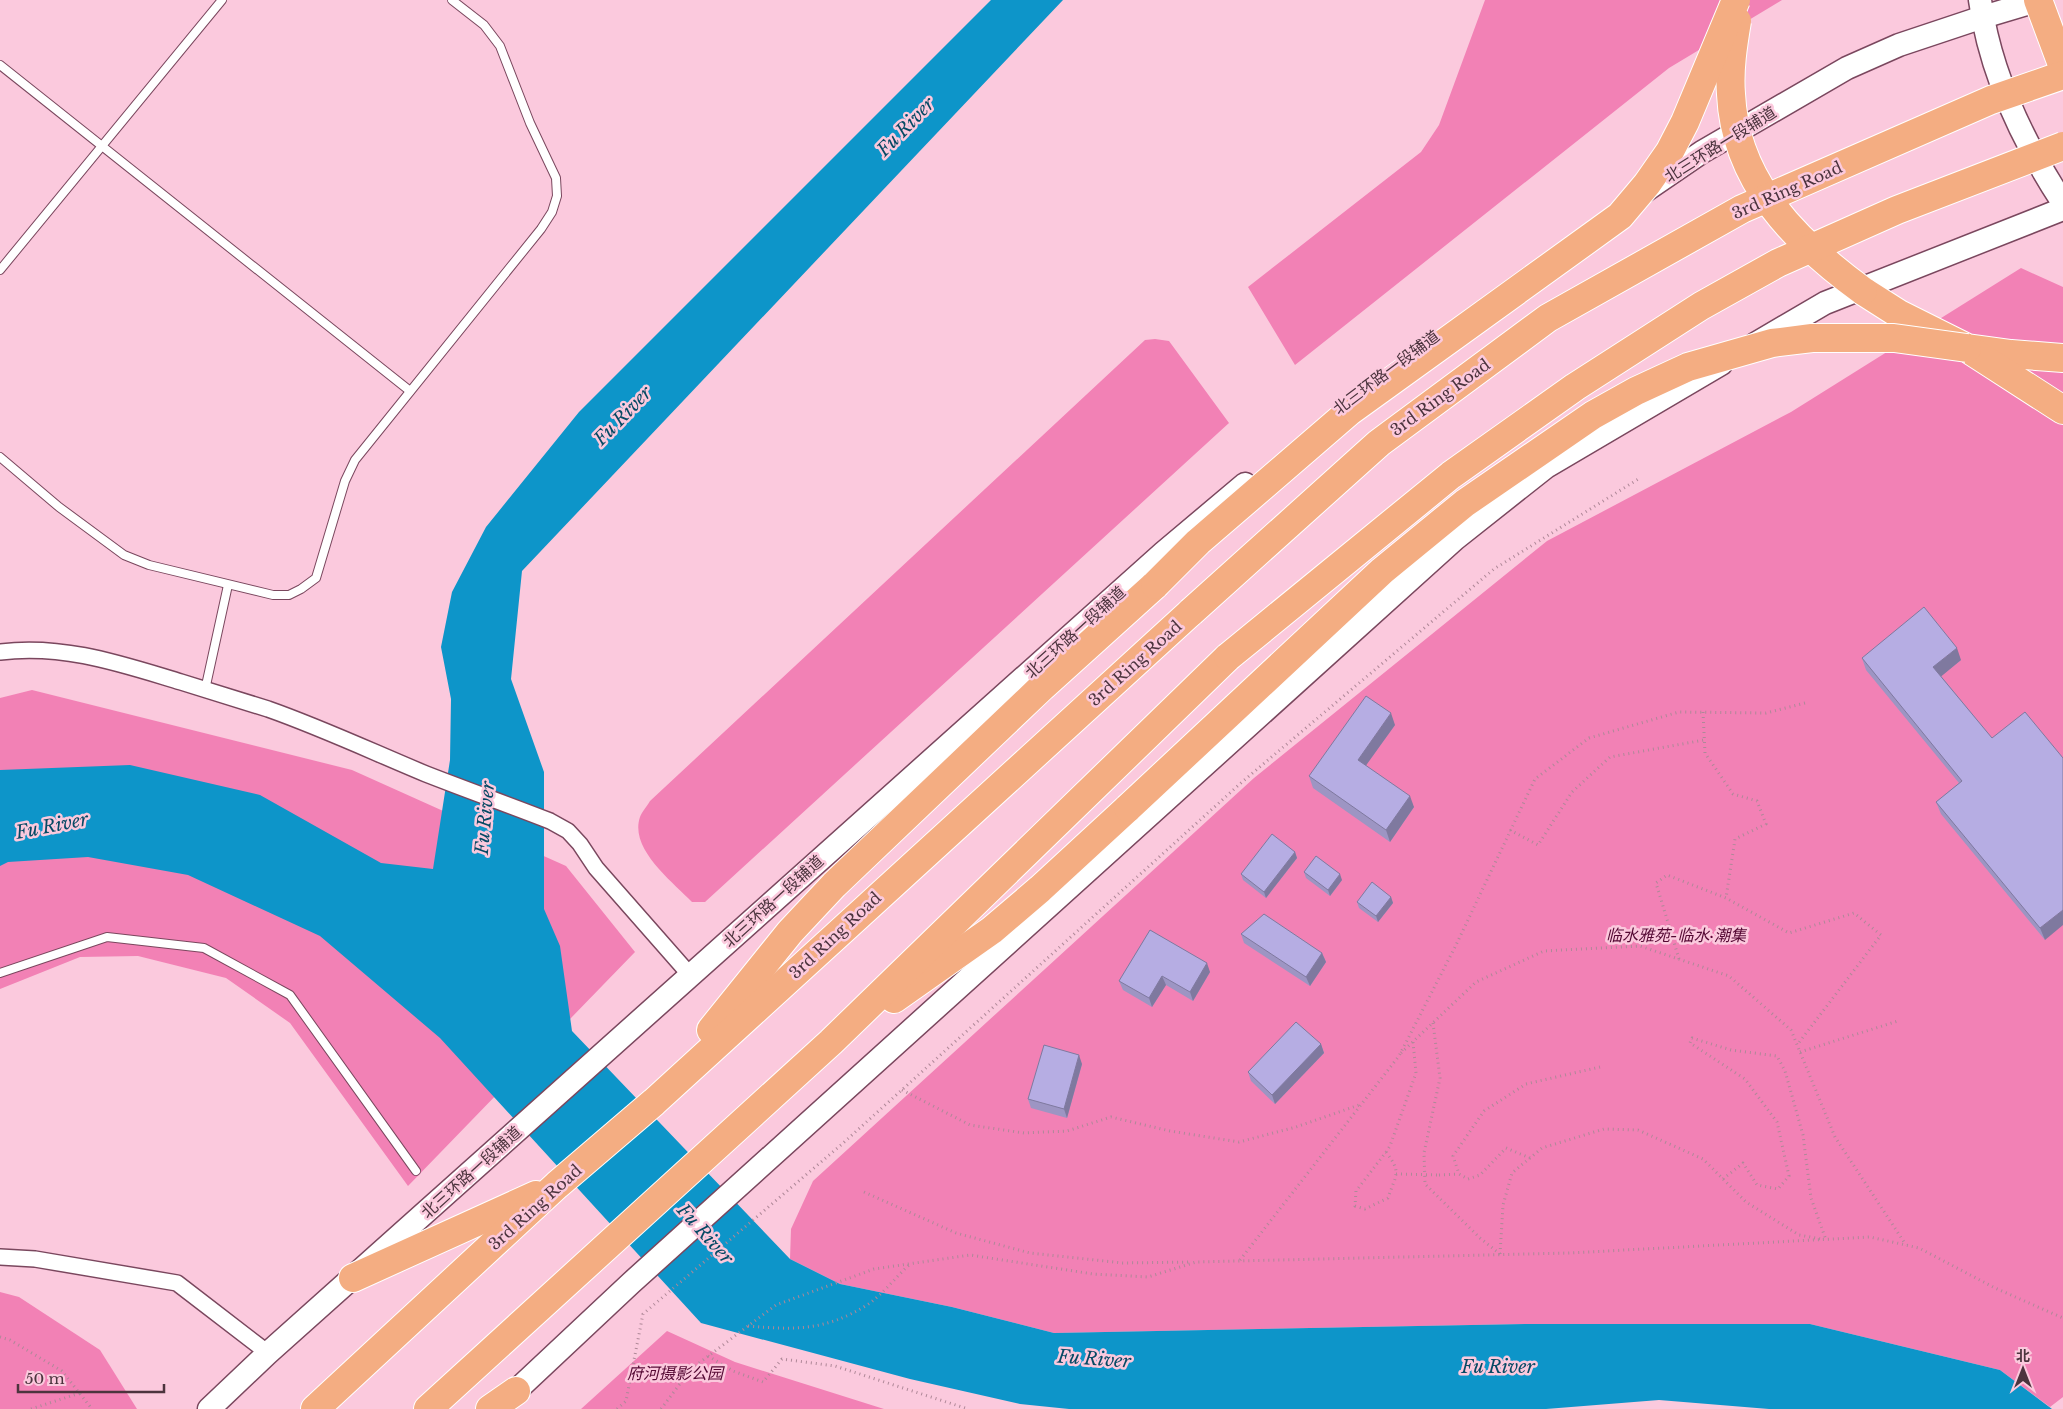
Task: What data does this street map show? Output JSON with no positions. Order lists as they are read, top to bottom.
{
  "streets": {
    "highway": ["3rd Ring Road"],
    "main road": ["北三环路一段辅道"]
  },
  "water": ["Fu River"],
  "parks": ["临水雅苑-临水·潮集", "府河摄影公园"],
  "scale_bar": "50 m",
  "north": "top"
}
